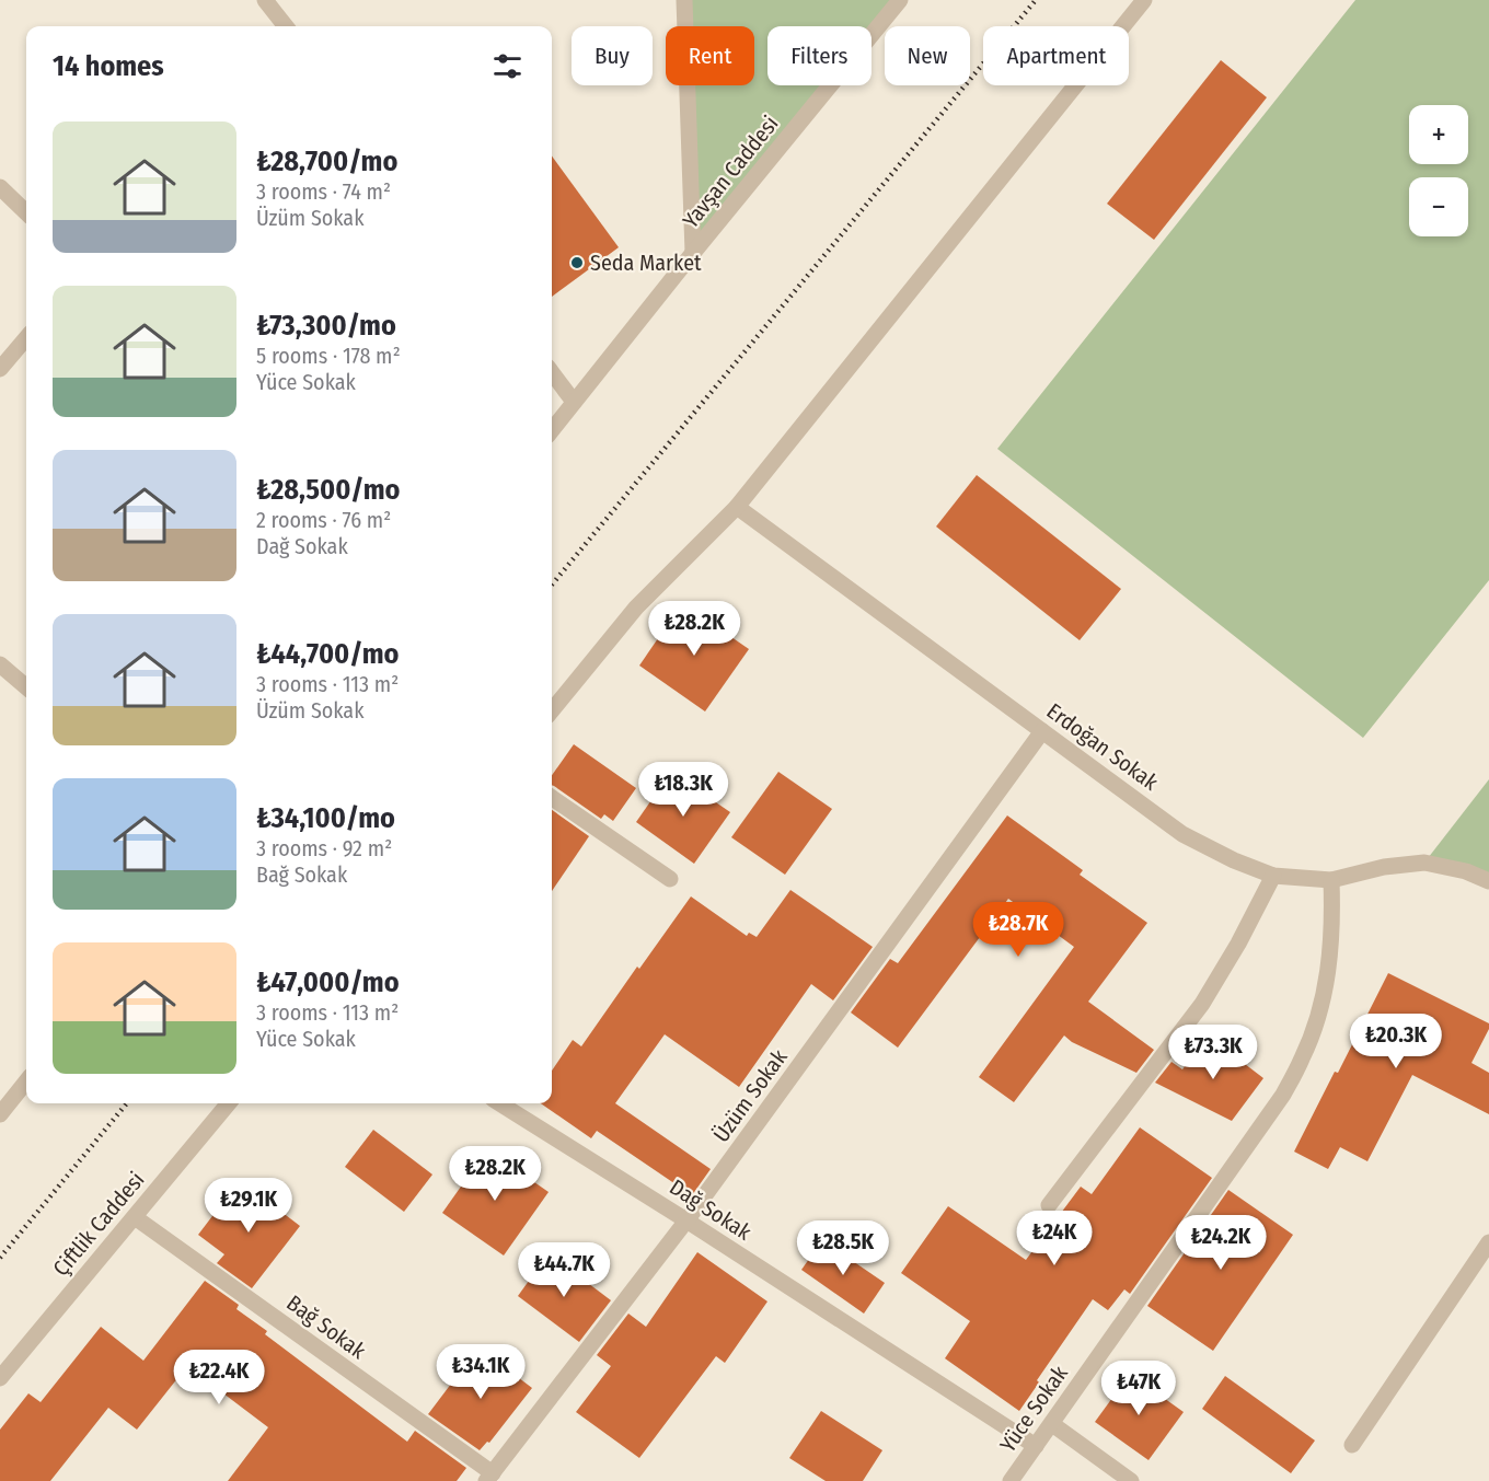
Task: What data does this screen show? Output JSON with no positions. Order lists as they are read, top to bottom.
{
  "streets": {
    "street": [
      "Yavşan Caddesi",
      "Erdoğan Sokak",
      "Üzüm Sokak",
      "Dağ Sokak",
      "Çiftlik Caddesi",
      "Bağ Sokak",
      "Yüce Sokak"
    ]
  },
  "crossings": [
    ["Erdoğan Sokak", "Üzüm Sokak"],
    ["Erdoğan Sokak", "Yüce Sokak"],
    ["Üzüm Sokak", "Dağ Sokak"],
    ["Üzüm Sokak", "Bağ Sokak"],
    ["Dağ Sokak", "Yüce Sokak"],
    ["Çiftlik Caddesi", "Bağ Sokak"]
  ],
  "places": ["Seda Market"],
  "page": {
    "chip": [
      "Buy",
      "Rent",
      "Filters",
      "New",
      "Apartment"
    ],
    "heading": "14 homes",
    "map_buttons": ["+", "−"],
    "list": [
      {
        "name": "₺28,700/mo",
        "note": "3 rooms · 74 m² · Üzüm Sokak"
      },
      {
        "name": "₺73,300/mo",
        "note": "5 rooms · 178 m² · Yüce Sokak"
      },
      {
        "name": "₺28,500/mo",
        "note": "2 rooms · 76 m² · Dağ Sokak"
      },
      {
        "name": "₺44,700/mo",
        "note": "3 rooms · 113 m² · Üzüm Sokak"
      },
      {
        "name": "₺34,100/mo",
        "note": "3 rooms · 92 m² · Bağ Sokak"
      },
      {
        "name": "₺47,000/mo",
        "note": "3 rooms · 113 m² · Yüce Sokak"
      }
    ],
    "price": [
      "₺28.2K",
      "₺18.3K",
      "₺28.7K",
      "₺20.3K",
      "₺73.3K",
      "₺28.2K",
      "₺29.1K",
      "₺24K",
      "₺24.2K",
      "₺28.5K",
      "₺44.7K",
      "₺34.1K",
      "₺22.4K",
      "₺47K"
    ]
  }
}
